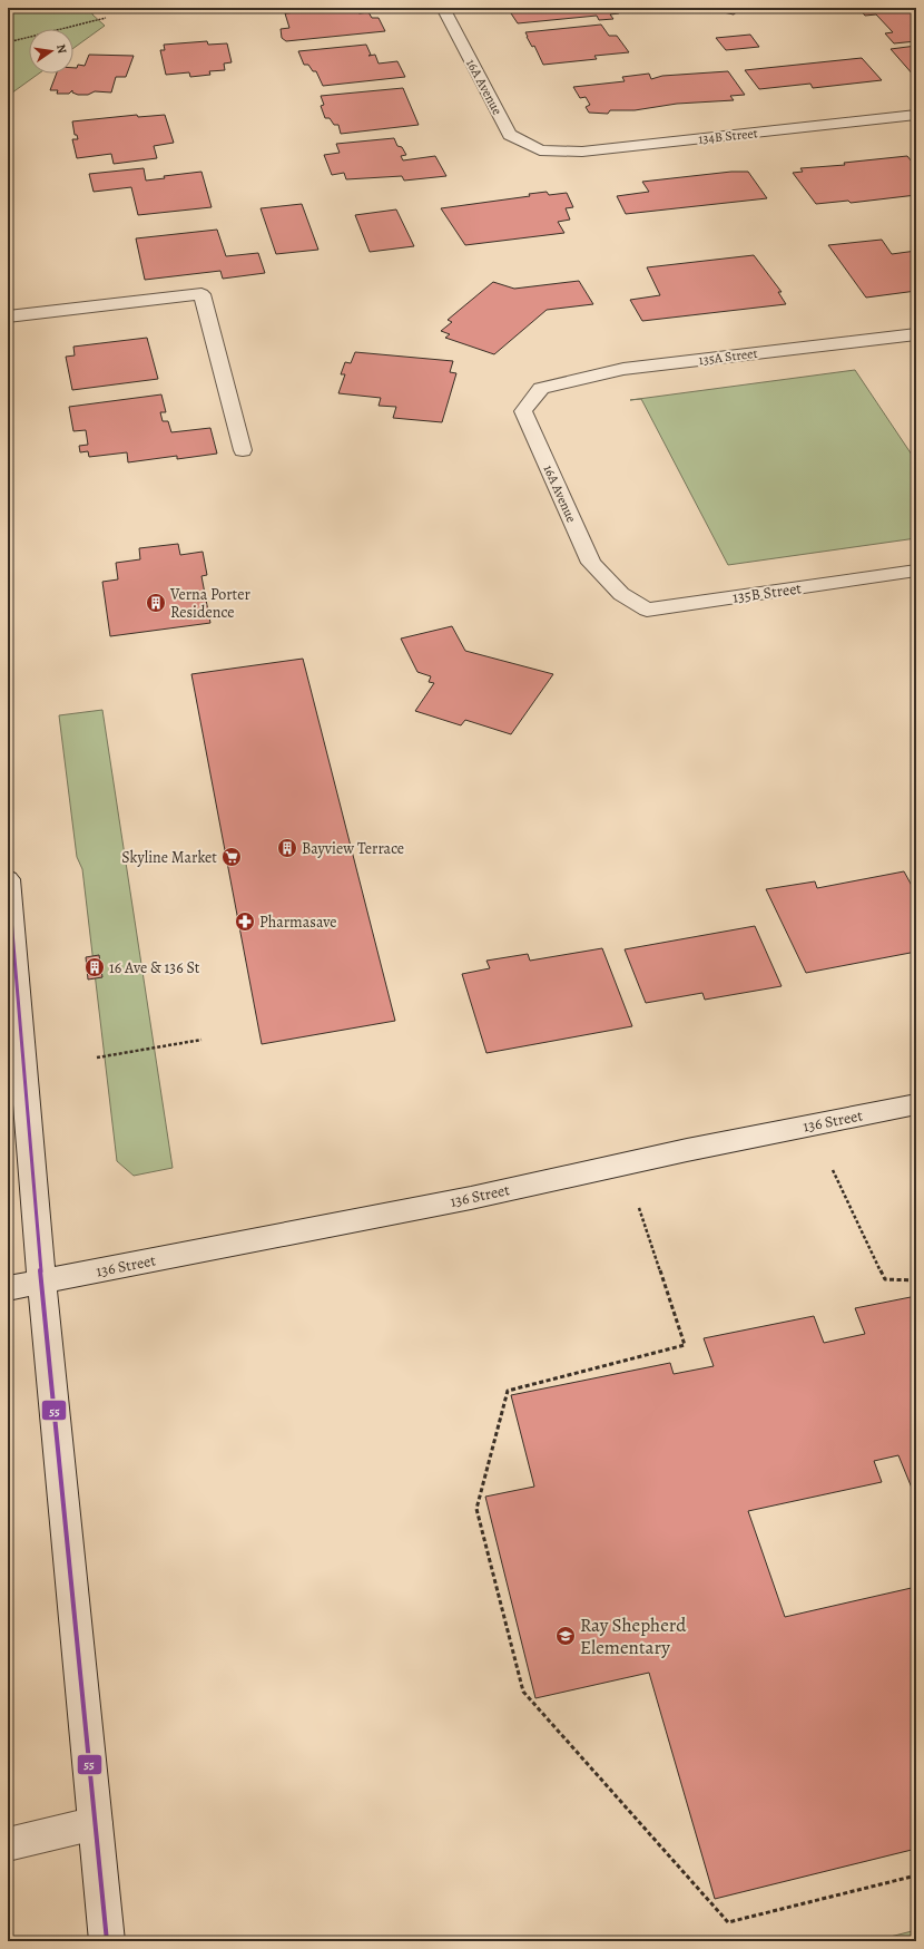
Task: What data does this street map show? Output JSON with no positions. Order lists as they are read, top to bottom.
{
  "streets": {
    "street": [
      "16A Avenue",
      "134B Street",
      "135A Street",
      "135B Street",
      "136 Street"
    ]
  },
  "crossings": [
    ["16A Avenue", "134B Street"],
    ["16A Avenue", "135A Street"],
    ["16A Avenue", "135B Street"]
  ],
  "places": {
    "building": ["Verna Porter Residence", "Bayview Terrace", "16 Ave & 136 St"],
    "supermarket": ["Skyline Market"],
    "pharmacy": ["Pharmasave"],
    "school or university": ["Ray Shepherd Elementary"]
  },
  "lines": ["transit line 55"],
  "north": "right"
}
